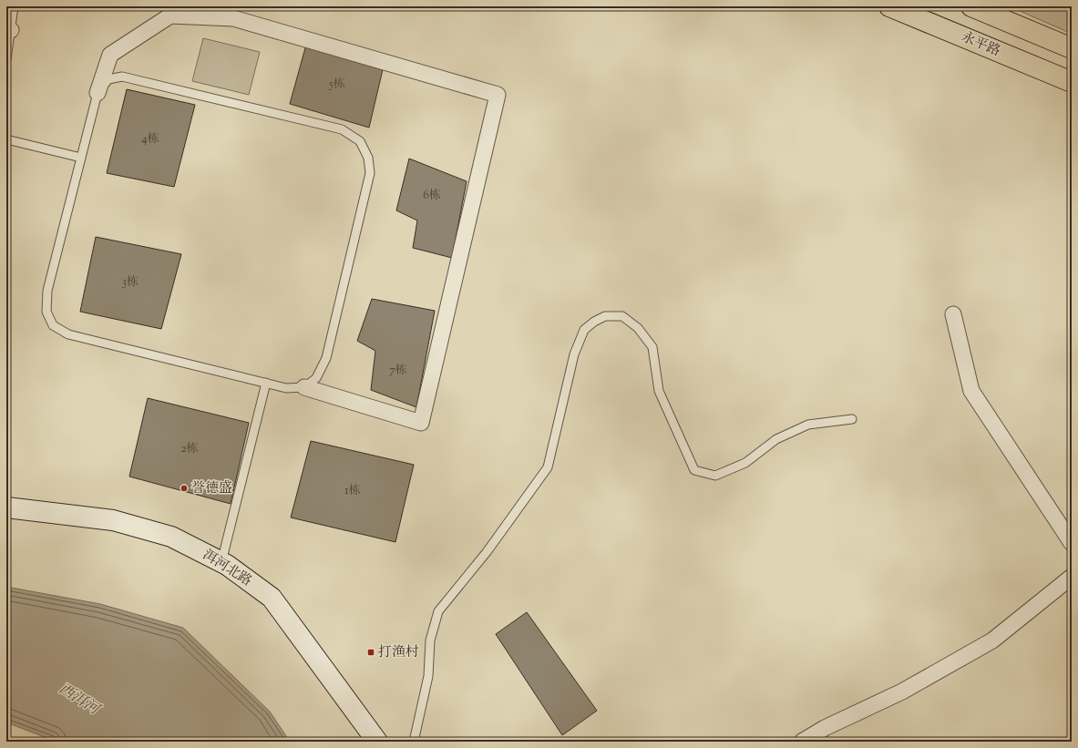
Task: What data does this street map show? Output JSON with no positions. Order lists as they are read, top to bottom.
{
  "streets": {
    "highway": ["永平路"],
    "street": ["洱河北路"]
  },
  "water": ["西洱河"],
  "places": {
    "other": ["誉德盛"],
    "transit": ["打渔村"]
  },
  "house_numbers": [
    "5栋",
    "4栋",
    "6栋",
    "3栋",
    "7栋",
    "2栋",
    "1栋"
  ]
}
